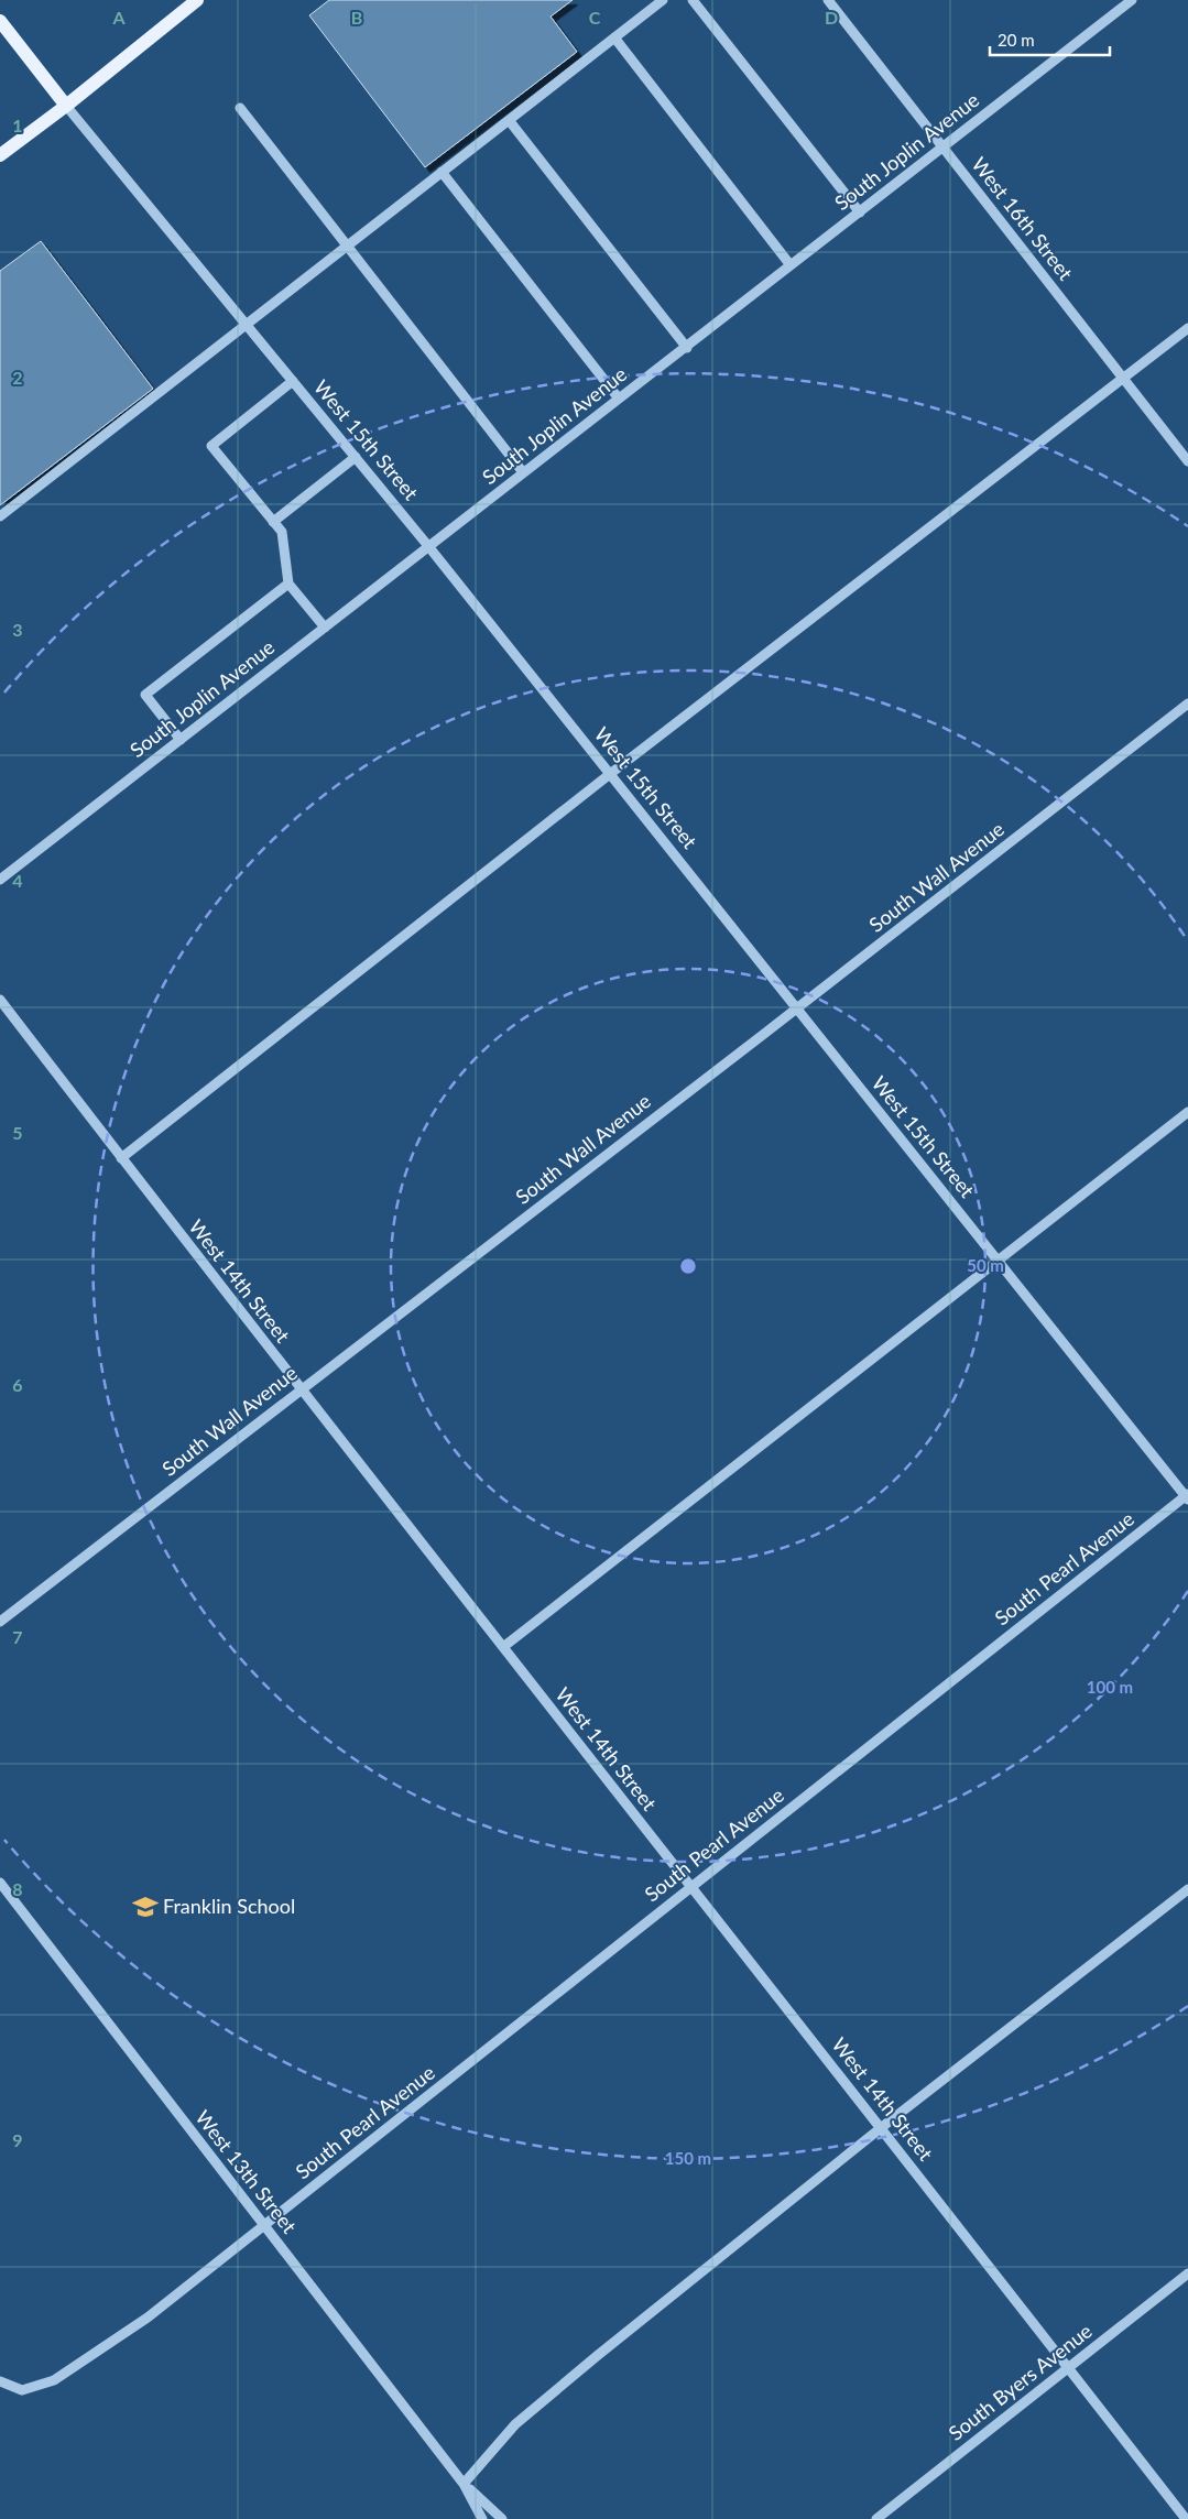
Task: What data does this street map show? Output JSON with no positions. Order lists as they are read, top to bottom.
{
  "streets": {
    "street": [
      "South Joplin Avenue",
      "West 16th Street",
      "West 15th Street",
      "South Wall Avenue",
      "West 14th Street",
      "South Pearl Avenue",
      "West 13th Street",
      "South Byers Avenue"
    ]
  },
  "crossings": [
    ["South Joplin Avenue", "West 16th Street"],
    ["South Joplin Avenue", "West 15th Street"],
    ["West 15th Street", "South Wall Avenue"],
    ["West 15th Street", "South Pearl Avenue"],
    ["South Wall Avenue", "West 14th Street"],
    ["West 14th Street", "South Pearl Avenue"],
    ["West 14th Street", "South Byers Avenue"],
    ["South Pearl Avenue", "West 13th Street"]
  ],
  "places": {
    "school or university": ["Franklin School"]
  },
  "scale_bar": "20 m",
  "grid": {
    "columns": [
      "A",
      "B",
      "C",
      "D"
    ],
    "rows": [
      "1",
      "2",
      "3",
      "4",
      "5",
      "6",
      "7",
      "8",
      "9"
    ]
  },
  "rings": ["50 m", "100 m", "150 m"]
}
